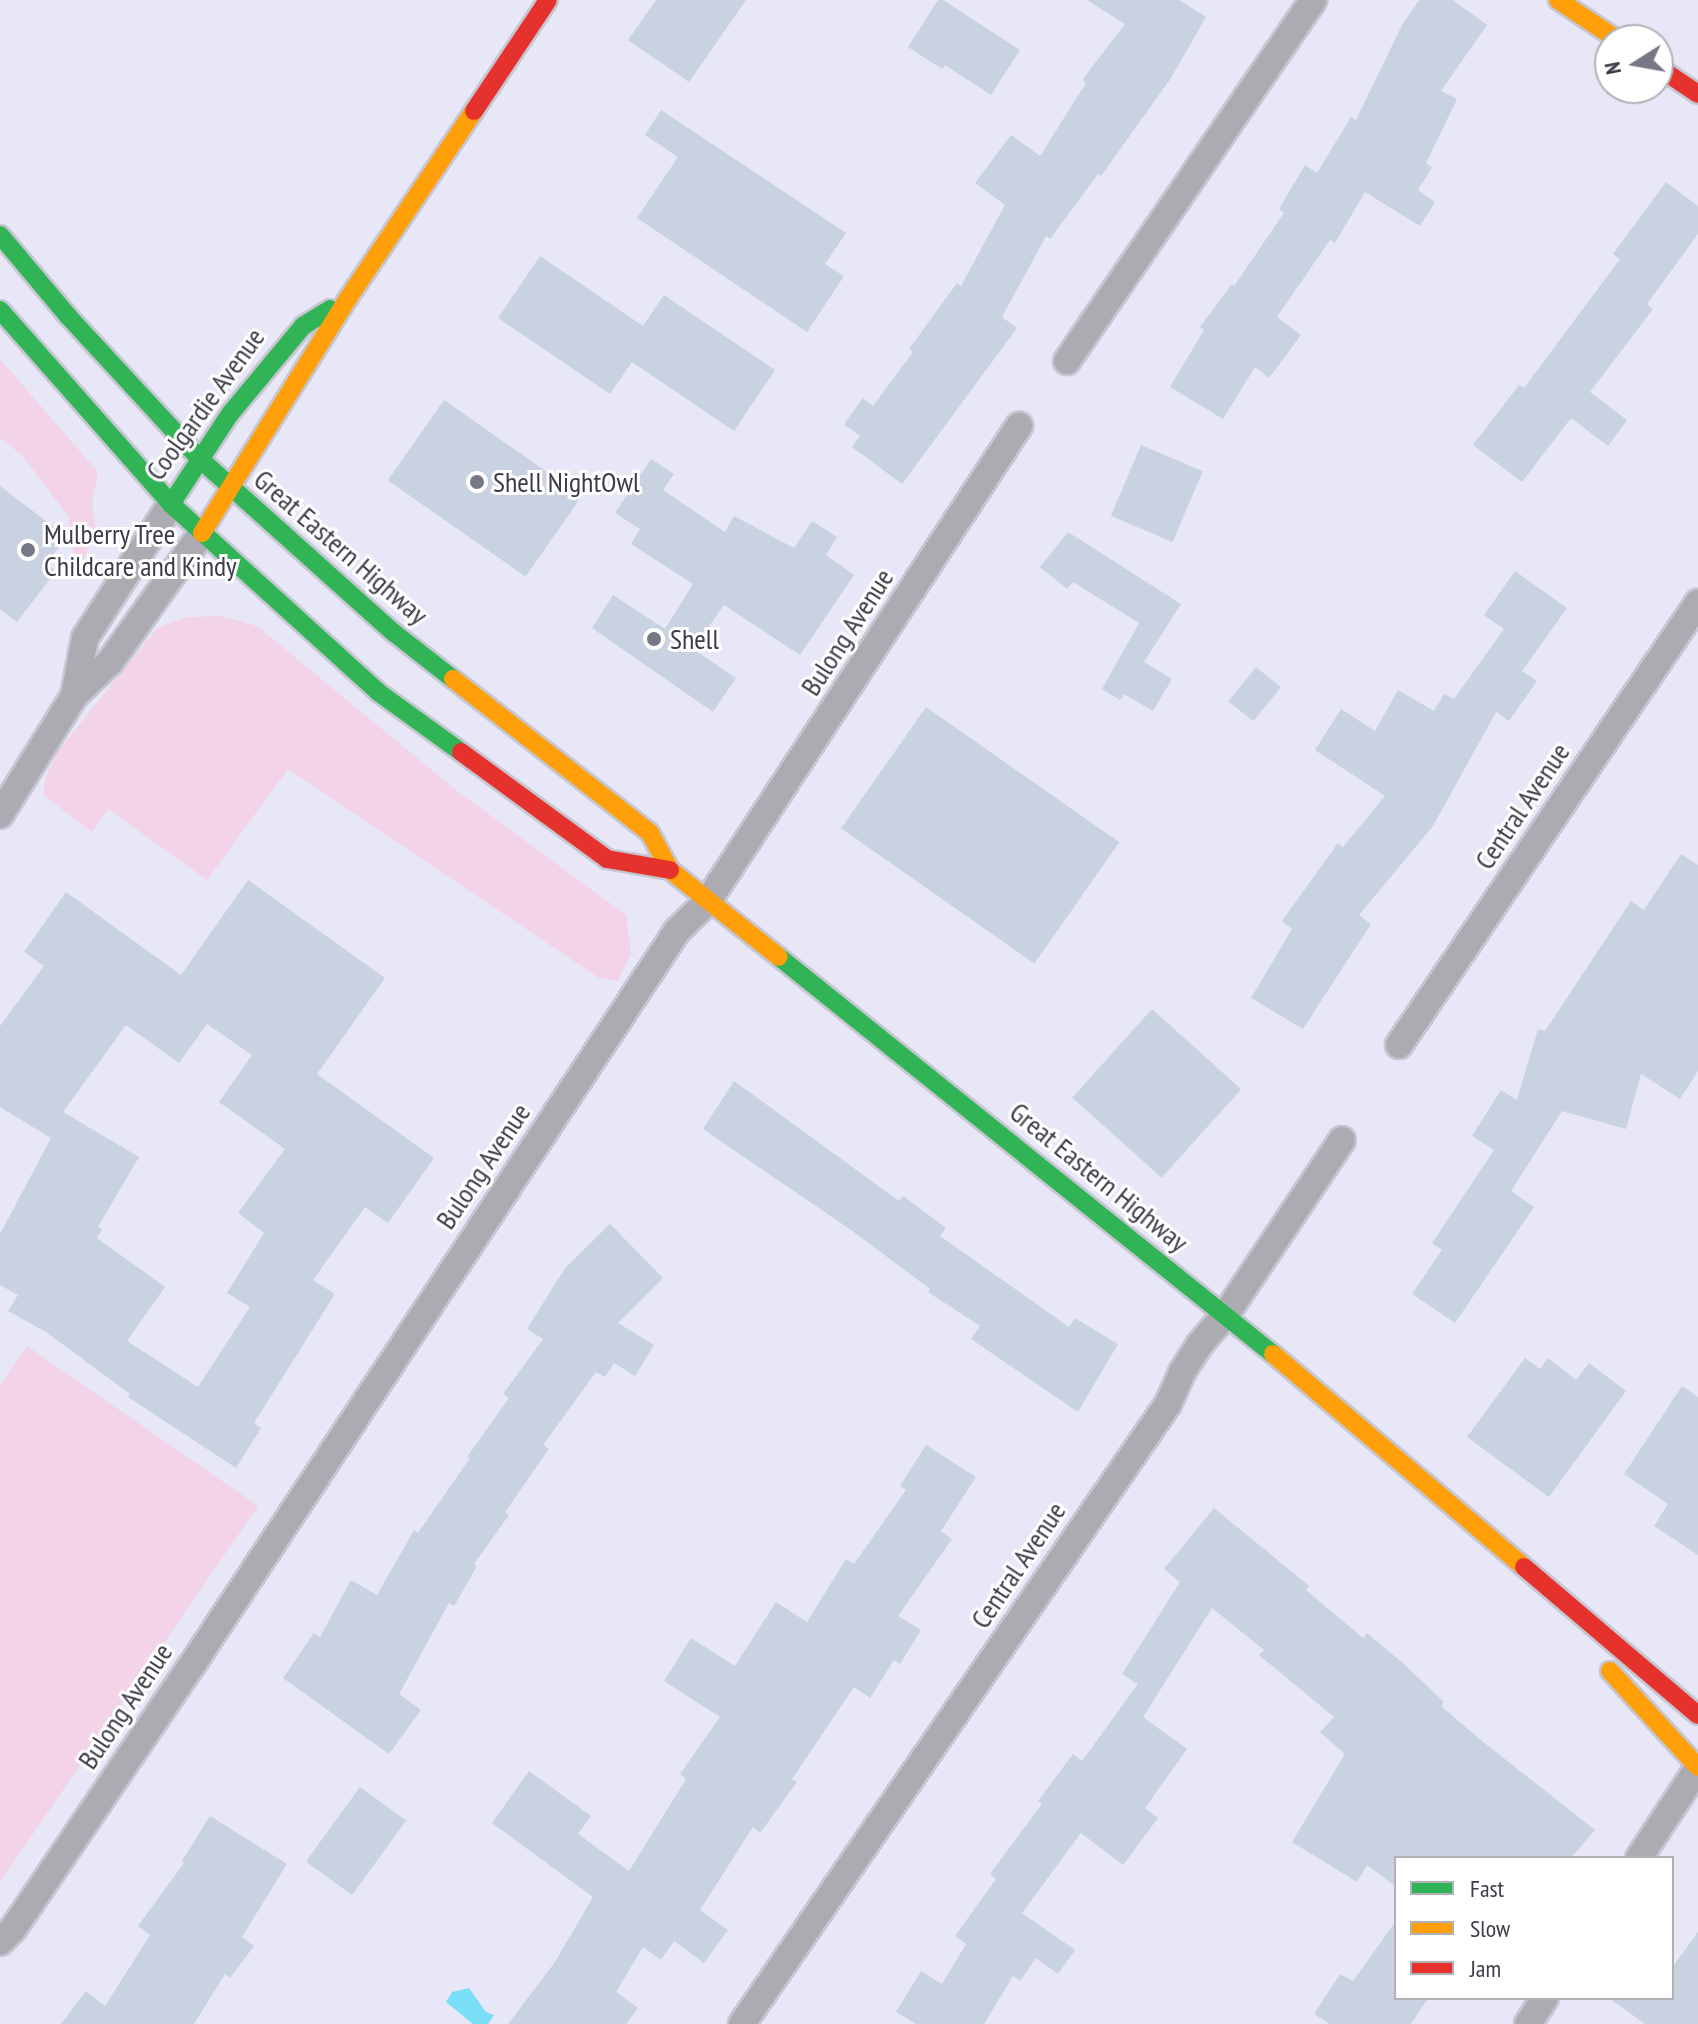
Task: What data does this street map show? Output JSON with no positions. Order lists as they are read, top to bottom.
{
  "streets": {
    "main road": ["Coolgardie Avenue", "Great Eastern Highway"],
    "street": ["Bulong Avenue", "Central Avenue"]
  },
  "crossings": [
    ["Coolgardie Avenue", "Great Eastern Highway"],
    ["Great Eastern Highway", "Bulong Avenue"],
    ["Great Eastern Highway", "Central Avenue"]
  ],
  "places": ["Shell NightOwl", "Mulberry Tree Childcare and Kindy", "Shell"],
  "legend": ["Fast", "Slow", "Jam"],
  "north": "left"
}
